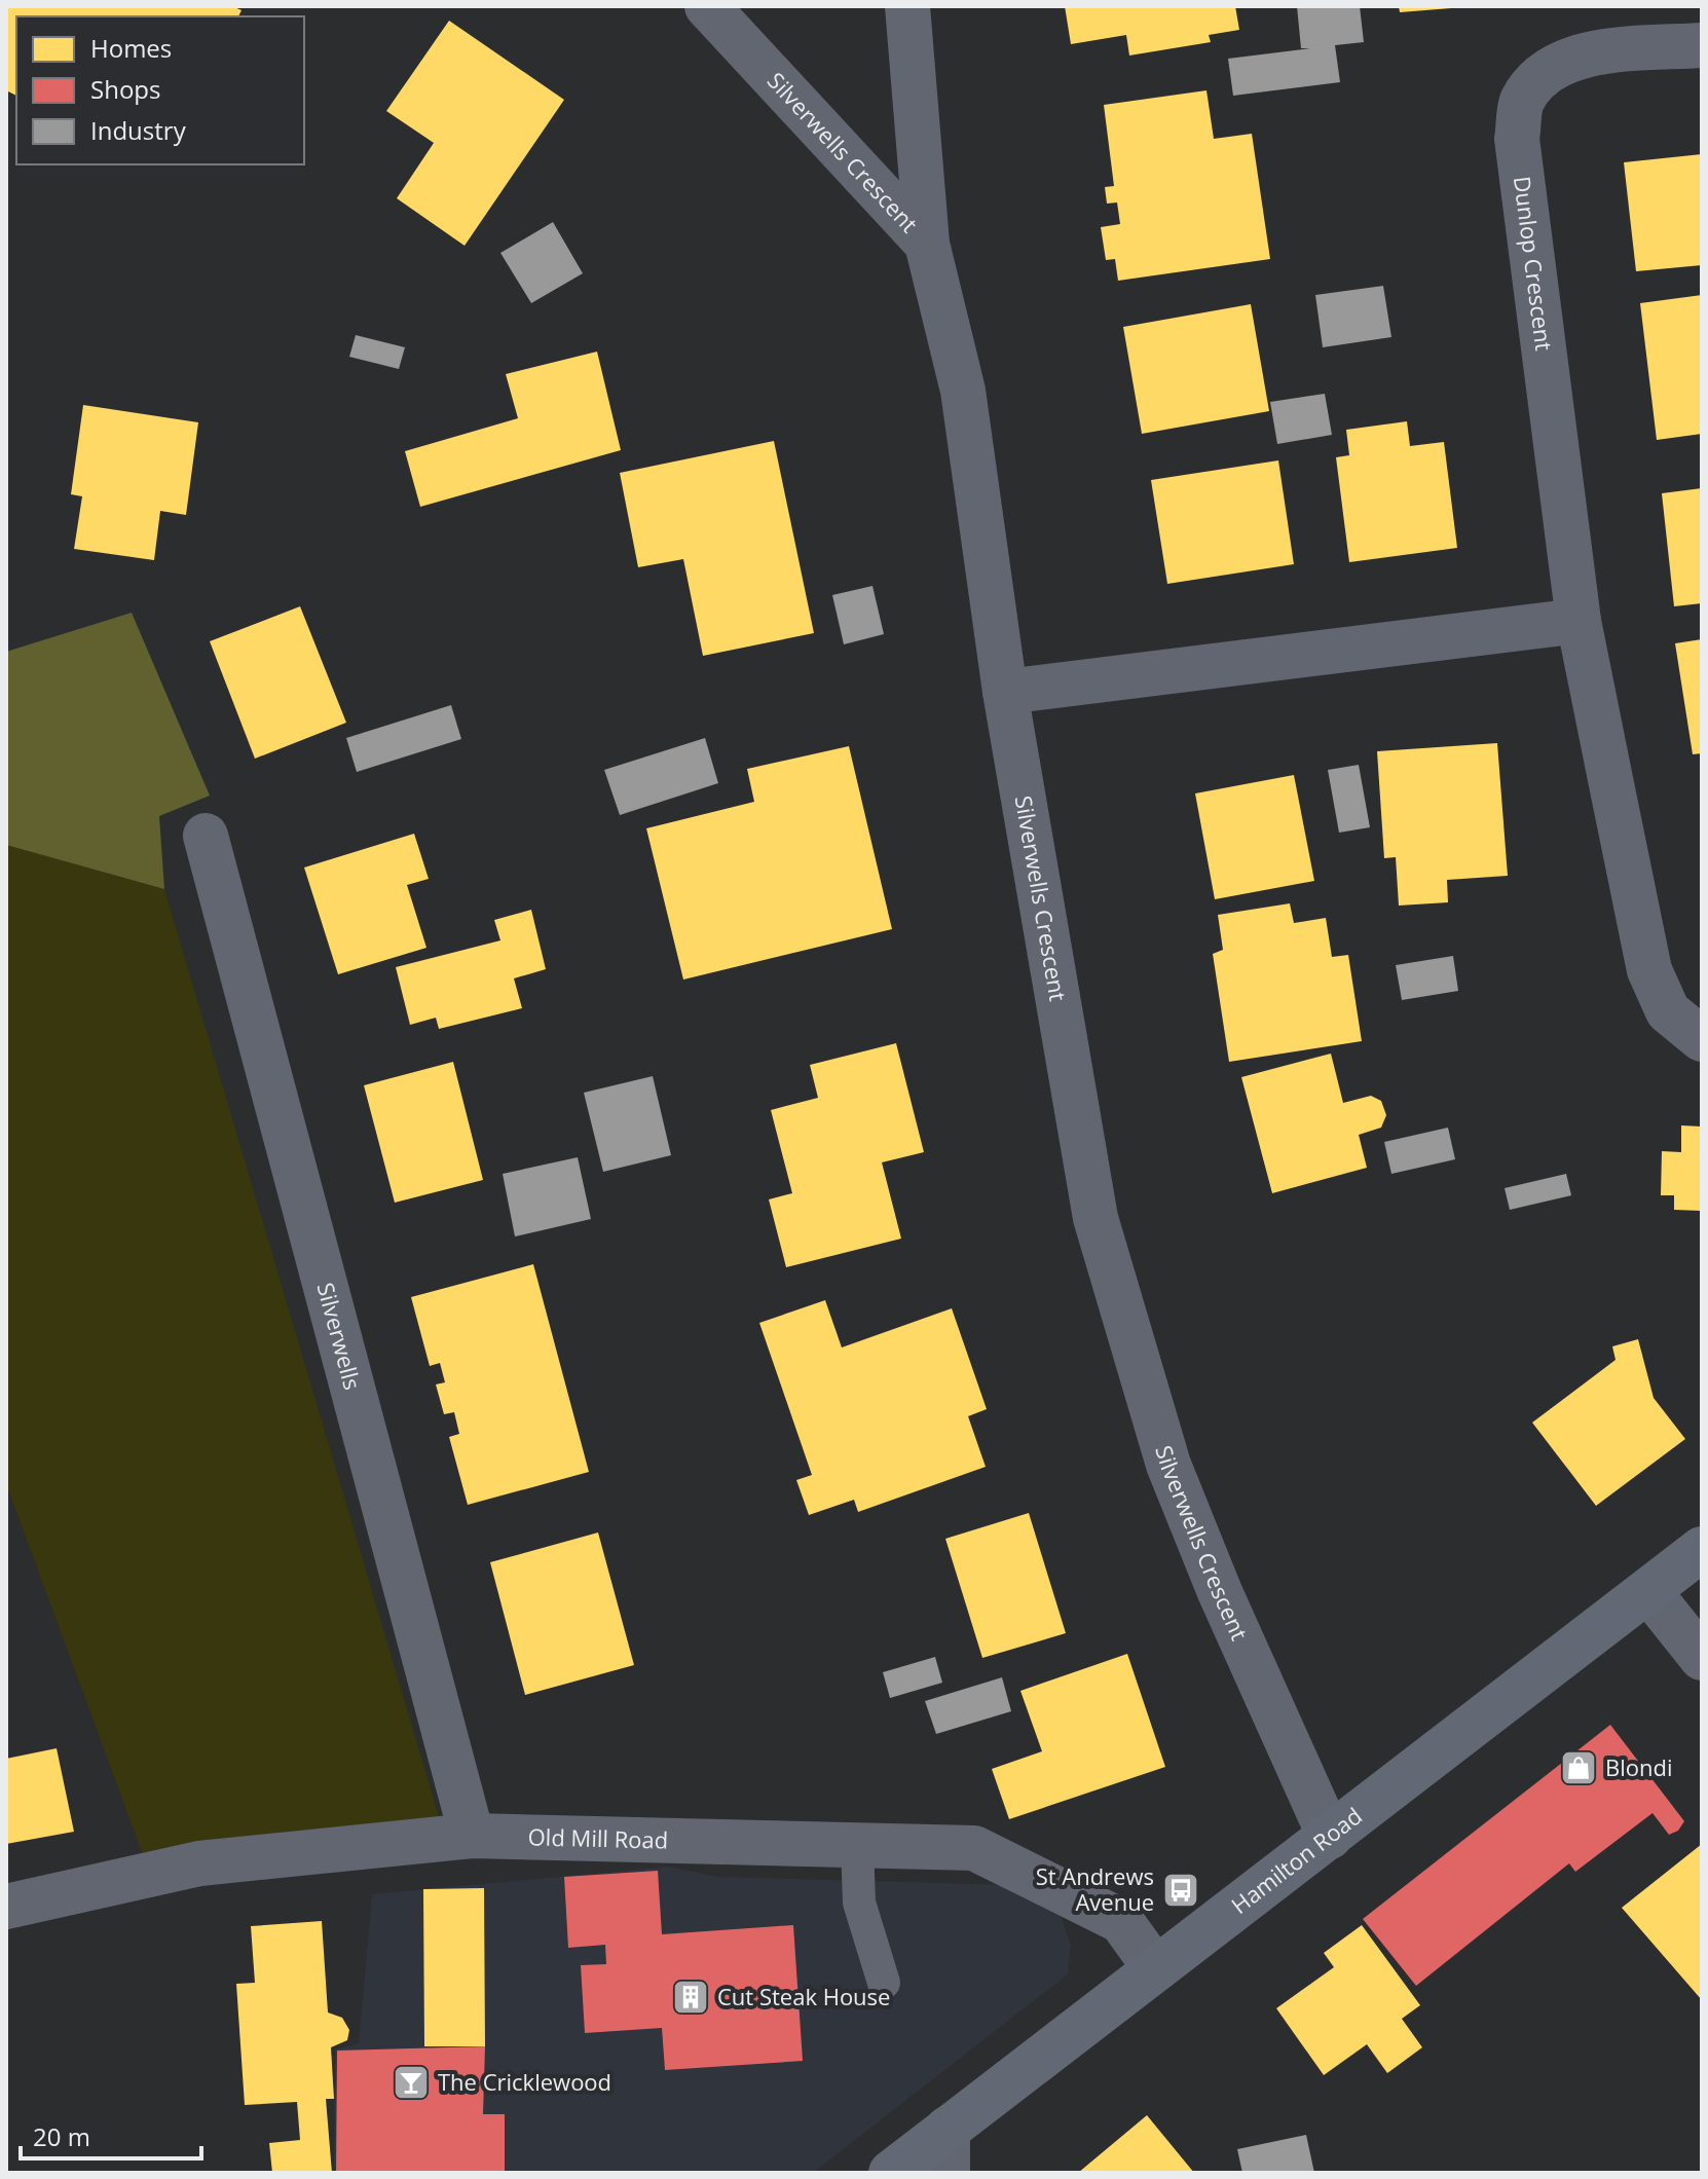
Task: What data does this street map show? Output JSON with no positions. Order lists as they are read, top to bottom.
{
  "streets": {
    "main road": ["Hamilton Road"],
    "street": [
      "Silverwells Crescent",
      "Dunlop Crescent",
      "Silverwells",
      "Old Mill Road"
    ]
  },
  "crossings": [
    ["Silverwells Crescent", "Hamilton Road"],
    ["Silverwells", "Old Mill Road"],
    ["Old Mill Road", "Hamilton Road"]
  ],
  "places": {
    "shop": ["Blondi"],
    "bus stop": ["St Andrews Avenue"],
    "building": ["Cut Steak House"],
    "bar": ["The Cricklewood"]
  },
  "legend": ["Homes", "Shops", "Industry"],
  "scale_bar": "20 m"
}
